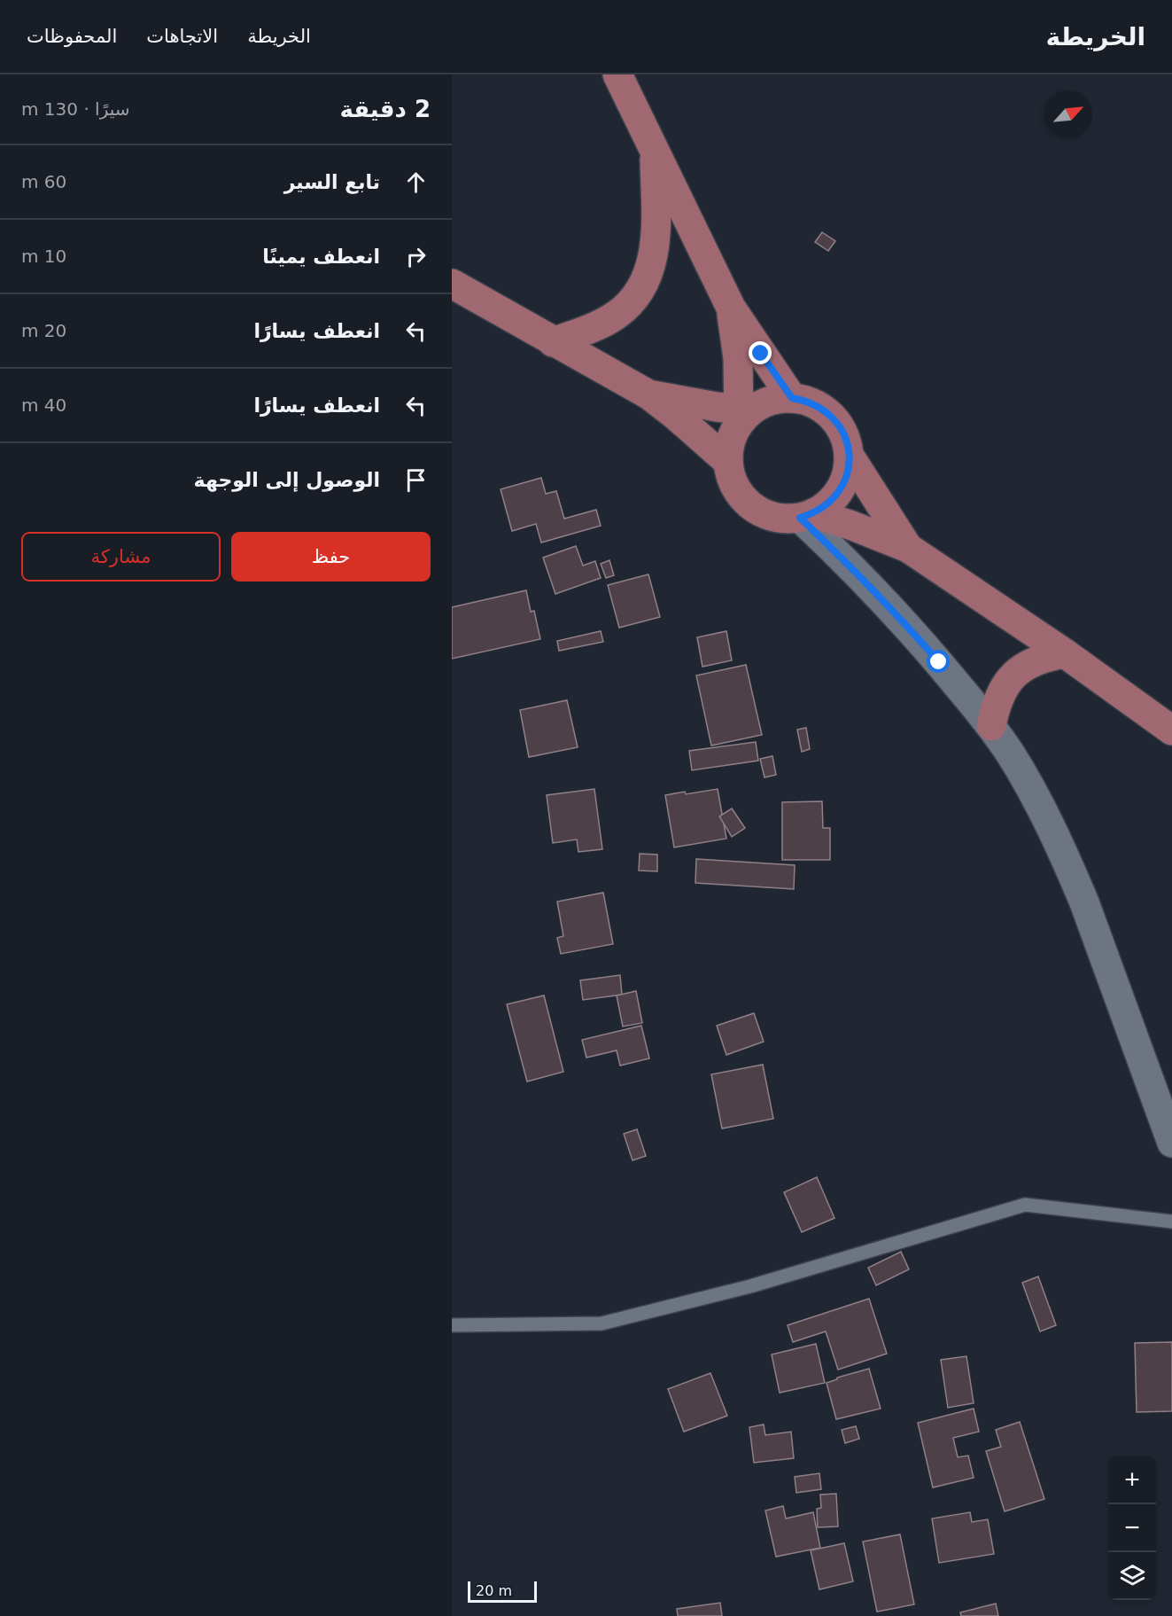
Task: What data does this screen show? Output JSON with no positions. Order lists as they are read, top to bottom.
{
  "scale_bar": "20 m",
  "north": "top right",
  "page": {
    "header": "الخريطة",
    "nav": ["الخريطة", "الاتجاهات", "المحفوظات"],
    "heading": ["2 دقيقة", "سيرًا · 130 m"],
    "list": [
      ["تابع السير", "60 m"],
      ["انعطف يمينًا", "10 m"],
      ["انعطف يسارًا", "20 m"],
      ["انعطف يسارًا", "40 m"],
      "الوصول إلى الوجهة"
    ],
    "buttons": ["حفظ", "مشاركة"],
    "map_buttons": ["+", "−"],
    "scale": "20 m"
  }
}
